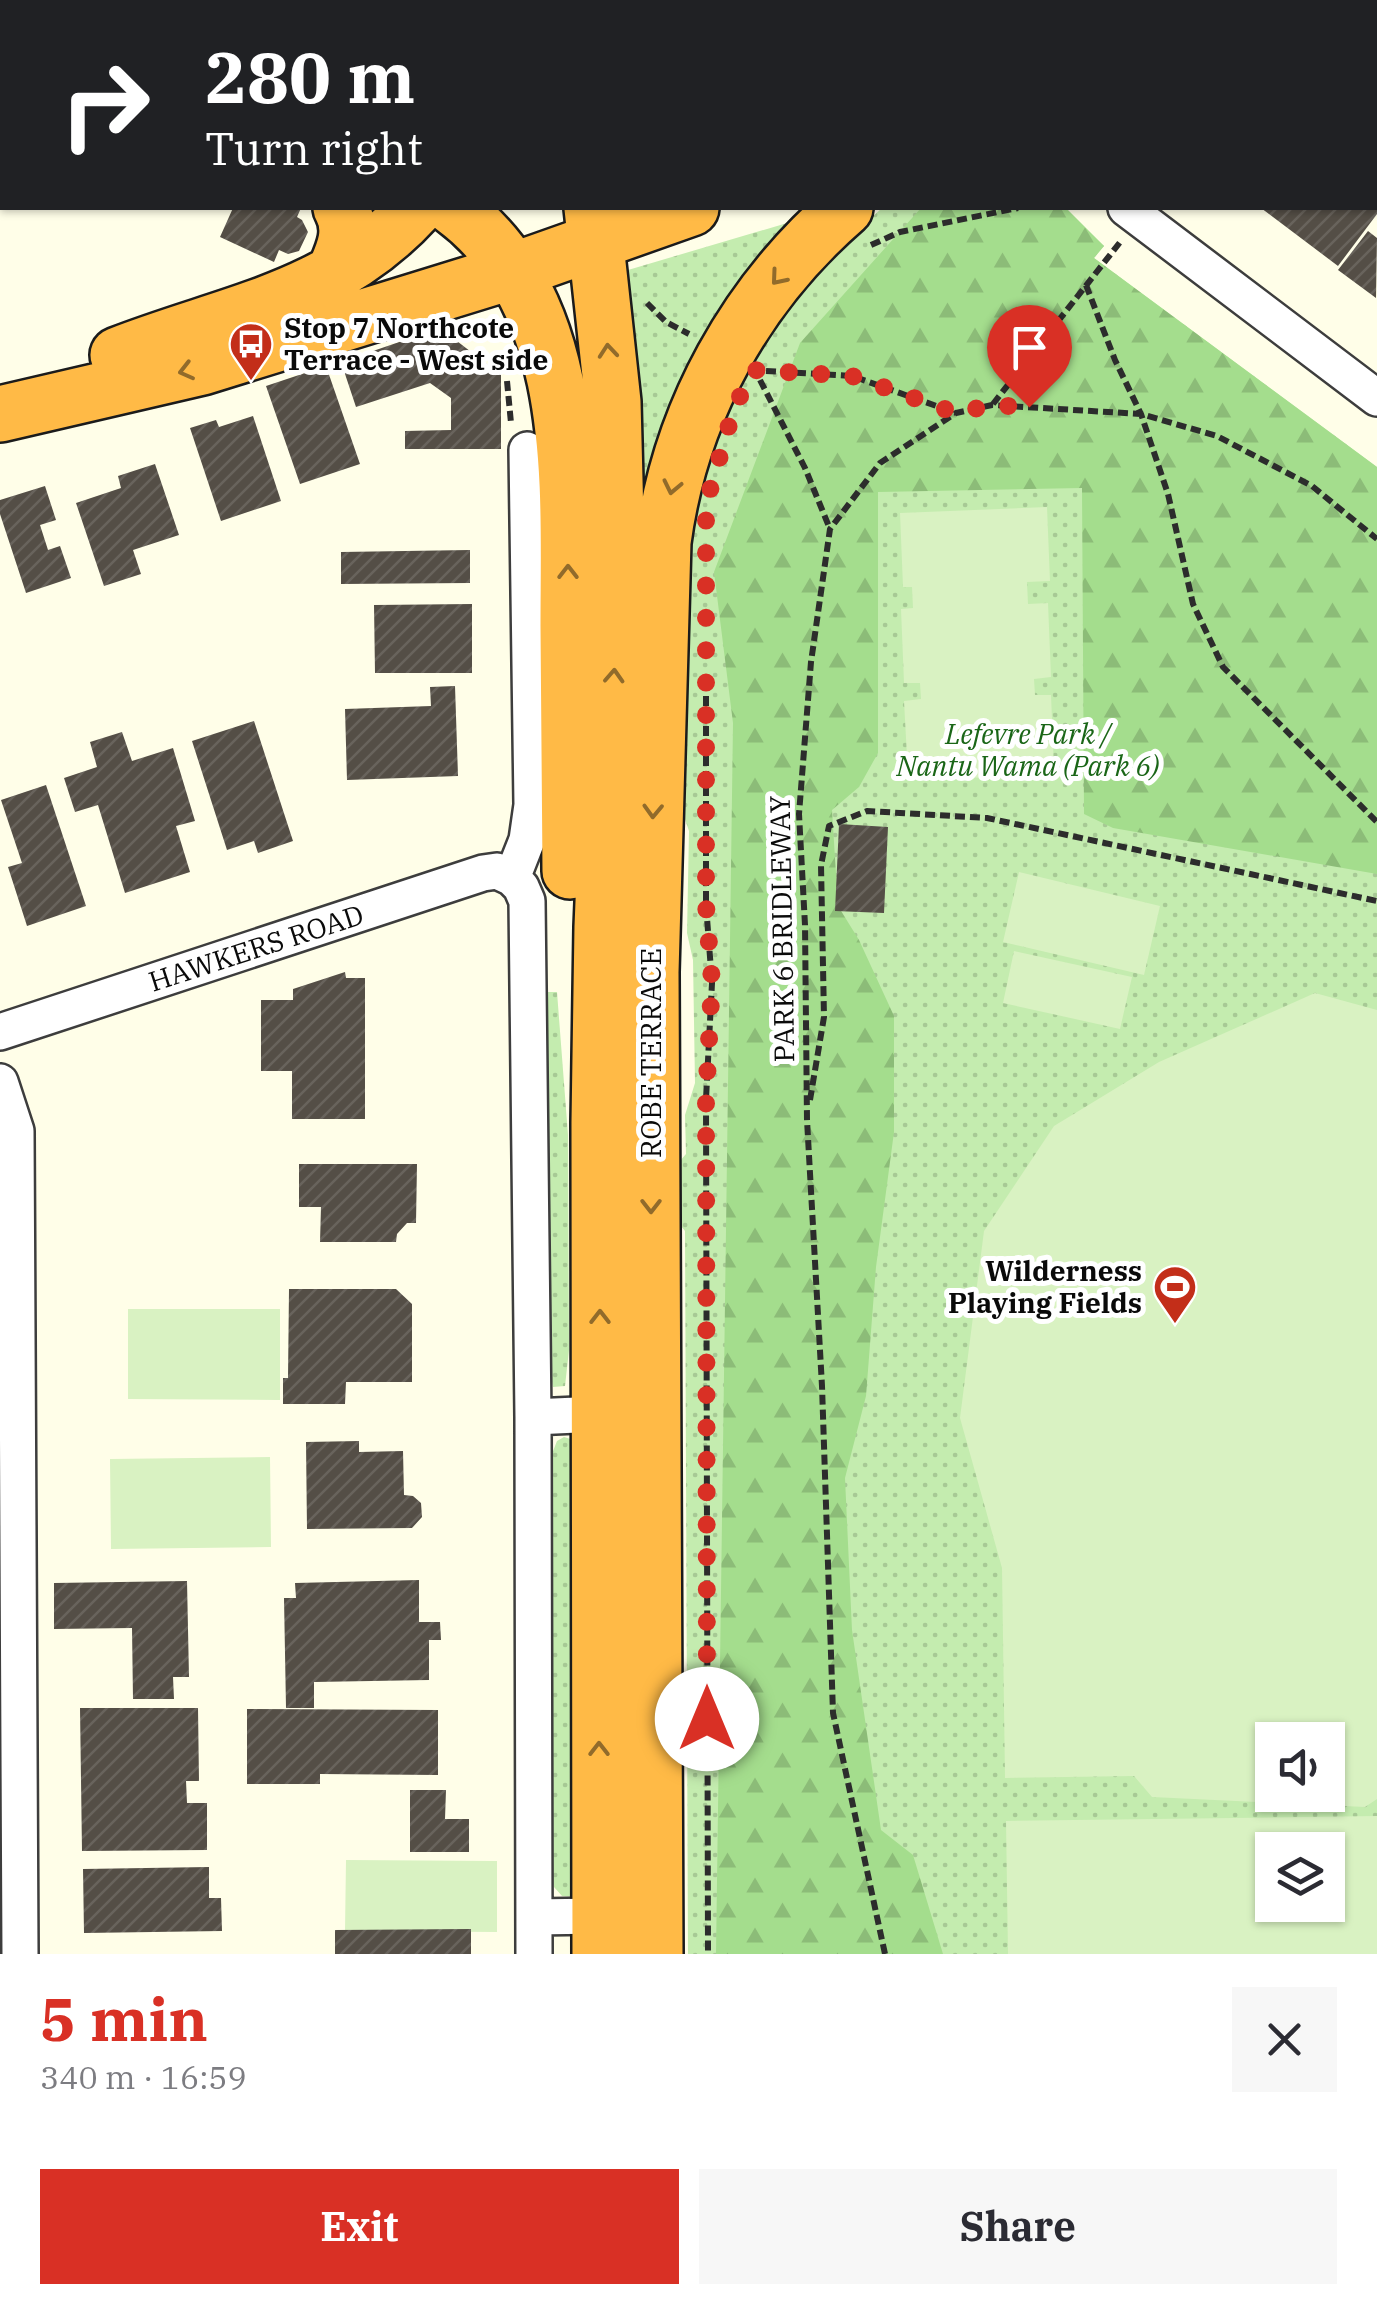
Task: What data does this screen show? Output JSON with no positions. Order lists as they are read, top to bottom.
{
  "streets": {
    "highway": ["ROBE TERRACE"],
    "street": ["HAWKERS ROAD"],
    "path": ["PARK 6 BRIDLEWAY"]
  },
  "parks": ["Lefevre Park / Nantu Wama (Park 6)"],
  "places": {
    "bus stop": ["Stop 7 Northcote Terrace - West side"],
    "sports": ["Wilderness Playing Fields"]
  },
  "page": {
    "turn": ["280 m", "Turn right"],
    "heading": ["5 min", "340 m · 16:59"],
    "buttons": ["Exit", "Share"]
  }
}
